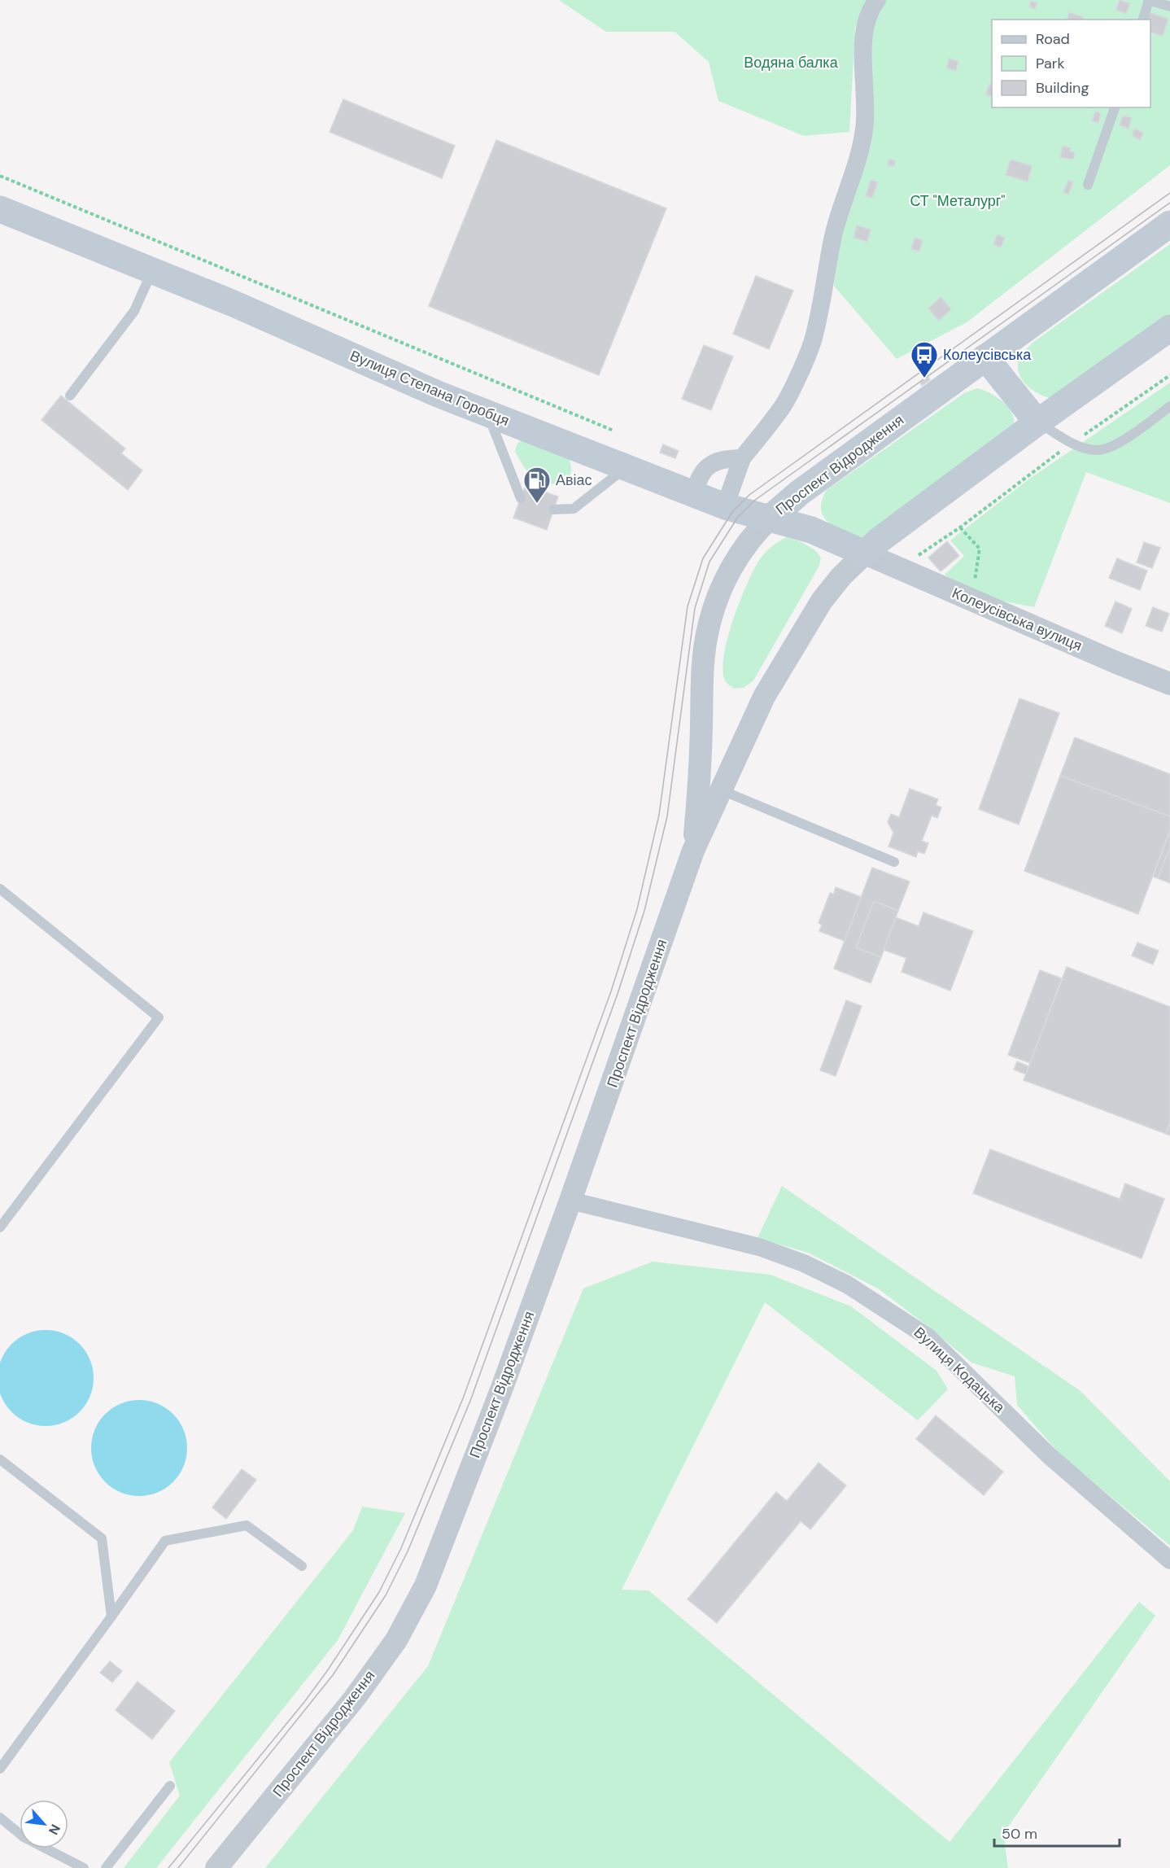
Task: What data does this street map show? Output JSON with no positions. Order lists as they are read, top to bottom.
{
  "streets": {
    "main road": ["Вулиця Степана Горобця", "Проспект Відродження"],
    "street": ["Колеусівська вулиця", "Вулиця Кодацька"]
  },
  "crossings": [
    ["Вулиця Степана Горобця", "Проспект Відродження"],
    ["Вулиця Степана Горобця", "Колеусівська вулиця"],
    ["Проспект Відродження", "Колеусівська вулиця"],
    ["Проспект Відродження", "Вулиця Кодацька"]
  ],
  "parks": ["Водяна балка", "СТ \"Металург\""],
  "places": {
    "bus stop": ["Колеусівська"],
    "fuel station": ["Авіас"]
  },
  "legend": ["Road", "Park", "Building"],
  "scale_bar": "50 m",
  "north": "bottom right"
}
